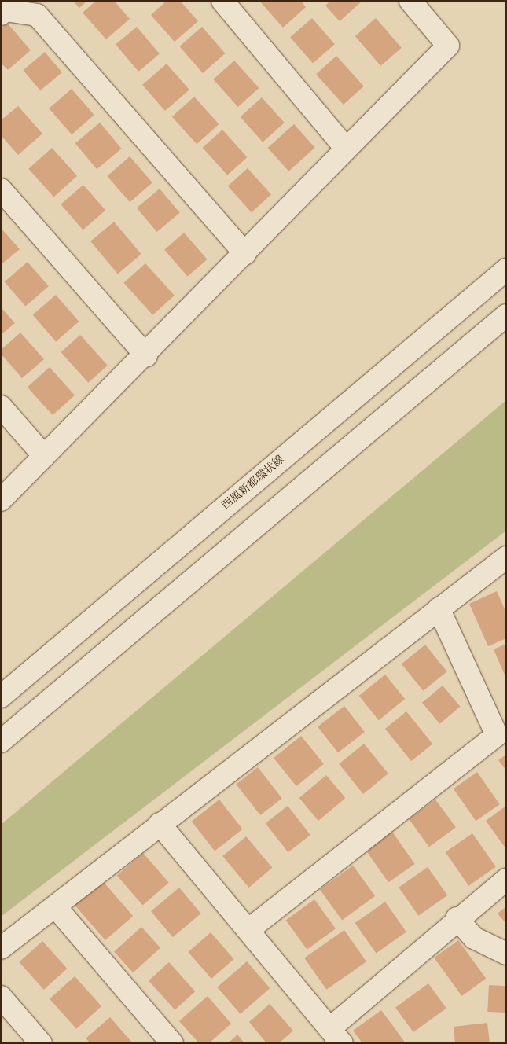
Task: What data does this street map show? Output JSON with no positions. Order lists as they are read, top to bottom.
{
  "streets": {
    "street": ["西風新都環状線"]
  }
}
